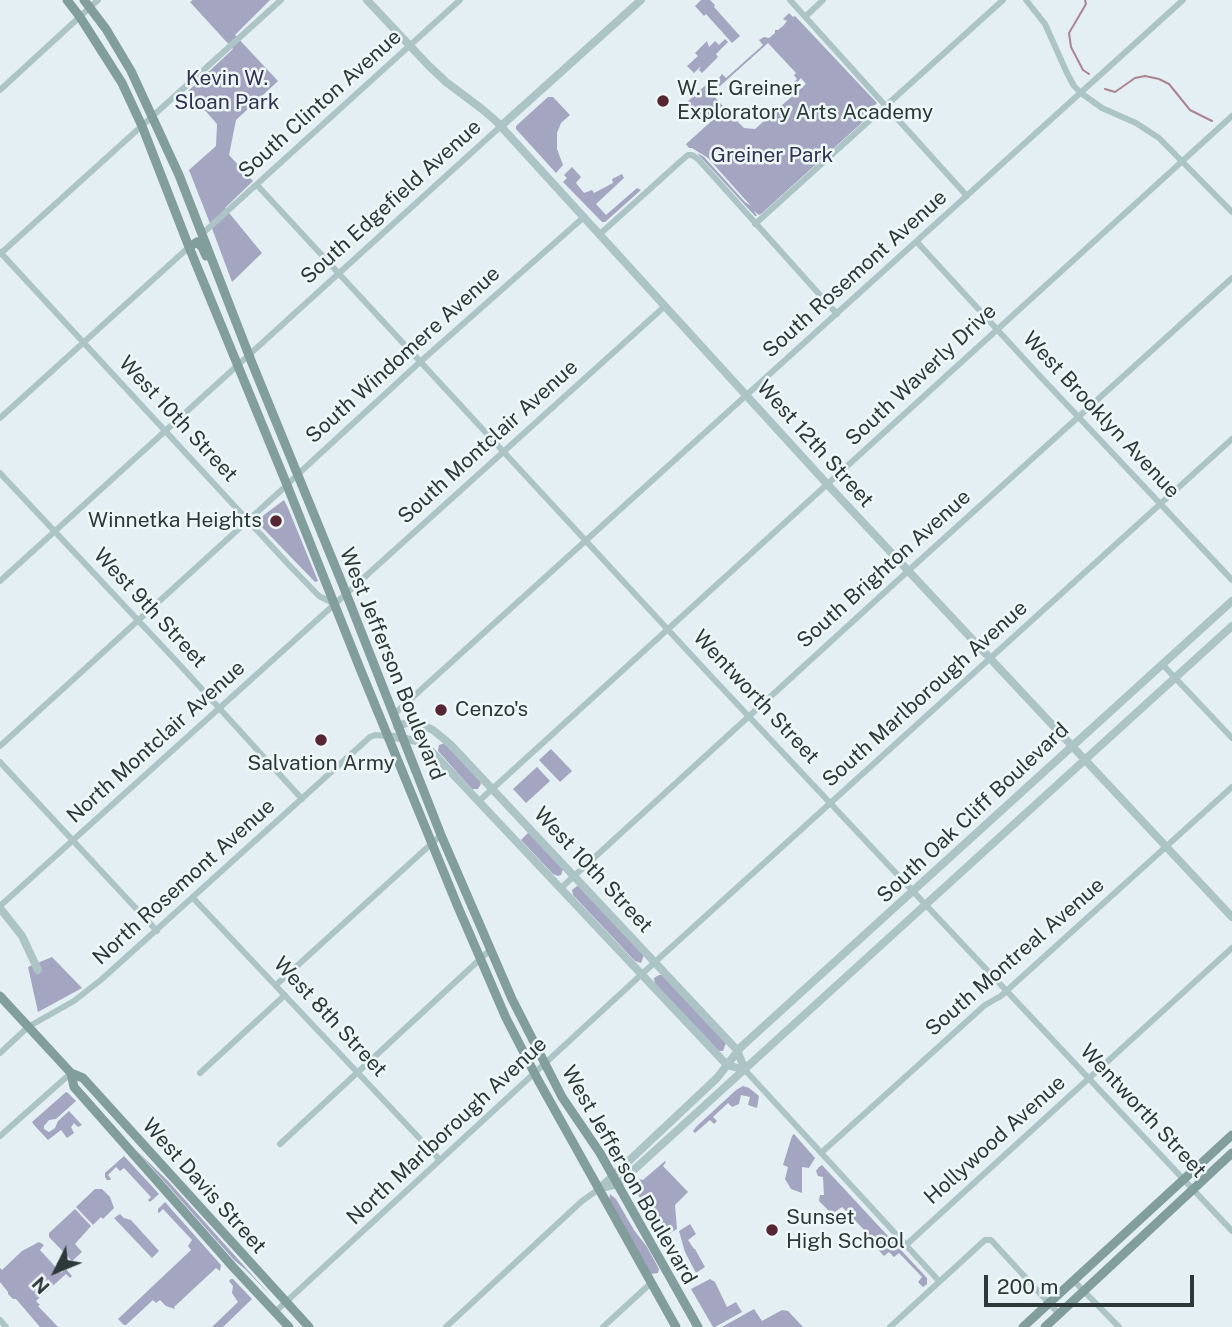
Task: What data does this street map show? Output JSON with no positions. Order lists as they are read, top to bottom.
{
  "streets": {
    "main road": ["West Jefferson Boulevard", "West Davis Street"],
    "street": [
      "South Clinton Avenue",
      "South Edgefield Avenue",
      "South Rosemont Avenue",
      "South Windomere Avenue",
      "South Waverly Drive",
      "West Brooklyn Avenue",
      "West 10th Street",
      "South Montclair Avenue",
      "West 12th Street",
      "South Brighton Avenue",
      "West 9th Street",
      "South Marlborough Avenue",
      "Wentworth Street",
      "North Montclair Avenue",
      "South Oak Cliff Boulevard",
      "North Rosemont Avenue",
      "South Montreal Avenue",
      "West 8th Street",
      "North Marlborough Avenue",
      "Hollywood Avenue"
    ]
  },
  "crossings": [
    ["South Clinton Avenue", "West 12th Street"],
    ["South Clinton Avenue", "West Jefferson Boulevard"],
    ["South Clinton Avenue", "Wentworth Street"],
    ["South Edgefield Avenue", "West 10th Street"],
    ["South Edgefield Avenue", "West 12th Street"],
    ["South Edgefield Avenue", "West 9th Street"],
    ["South Edgefield Avenue", "West Jefferson Boulevard"],
    ["South Edgefield Avenue", "Wentworth Street"],
    ["South Rosemont Avenue", "West Brooklyn Avenue"],
    ["South Rosemont Avenue", "West 12th Street"],
    ["South Rosemont Avenue", "West Jefferson Boulevard"],
    ["South Rosemont Avenue", "Wentworth Street"],
    ["South Windomere Avenue", "West 10th Street"],
    ["South Windomere Avenue", "West 12th Street"],
    ["South Windomere Avenue", "West 9th Street"],
    ["South Windomere Avenue", "West Jefferson Boulevard"],
    ["South Windomere Avenue", "Wentworth Street"],
    ["South Waverly Drive", "West Brooklyn Avenue"],
    ["South Waverly Drive", "West 10th Street"],
    ["South Waverly Drive", "West 12th Street"],
    ["South Waverly Drive", "Wentworth Street"],
    ["West Brooklyn Avenue", "South Brighton Avenue"],
    ["West Brooklyn Avenue", "South Marlborough Avenue"],
    ["West 10th Street", "South Montclair Avenue"],
    ["West 10th Street", "South Brighton Avenue"],
    ["West 10th Street", "West Jefferson Boulevard"],
    ["West 10th Street", "South Marlborough Avenue"],
    ["West 10th Street", "North Montclair Avenue"],
    ["West 10th Street", "South Oak Cliff Boulevard"],
    ["West 10th Street", "North Rosemont Avenue"],
    ["West 10th Street", "South Montreal Avenue"],
    ["West 10th Street", "North Marlborough Avenue"],
    ["West 10th Street", "Hollywood Avenue"],
    ["South Montclair Avenue", "West 12th Street"],
    ["South Montclair Avenue", "West Jefferson Boulevard"],
    ["South Montclair Avenue", "Wentworth Street"],
    ["South Montclair Avenue", "North Montclair Avenue"],
    ["West 12th Street", "South Brighton Avenue"],
    ["West 12th Street", "South Marlborough Avenue"],
    ["West 12th Street", "South Oak Cliff Boulevard"],
    ["West 12th Street", "South Montreal Avenue"],
    ["South Brighton Avenue", "Wentworth Street"],
    ["West 9th Street", "North Montclair Avenue"],
    ["West 9th Street", "North Rosemont Avenue"],
    ["West Jefferson Boulevard", "North Montclair Avenue"],
    ["West Jefferson Boulevard", "South Oak Cliff Boulevard"],
    ["West Jefferson Boulevard", "North Rosemont Avenue"],
    ["West Jefferson Boulevard", "North Marlborough Avenue"],
    ["South Marlborough Avenue", "Wentworth Street"],
    ["South Marlborough Avenue", "North Marlborough Avenue"],
    ["Wentworth Street", "South Oak Cliff Boulevard"],
    ["Wentworth Street", "South Montreal Avenue"],
    ["Wentworth Street", "Hollywood Avenue"],
    ["North Rosemont Avenue", "West 8th Street"],
    ["North Rosemont Avenue", "West Davis Street"],
    ["West 8th Street", "North Marlborough Avenue"],
    ["North Marlborough Avenue", "West Davis Street"]
  ],
  "parks": ["Kevin W. Sloan Park", "Greiner Park"],
  "places": [
    "W. E. Greiner Exploratory Arts Academy",
    "Winnetka Heights",
    "Cenzo's",
    "Salvation Army",
    "Sunset High School"
  ],
  "scale_bar": "200 m",
  "north": "bottom left"
}
